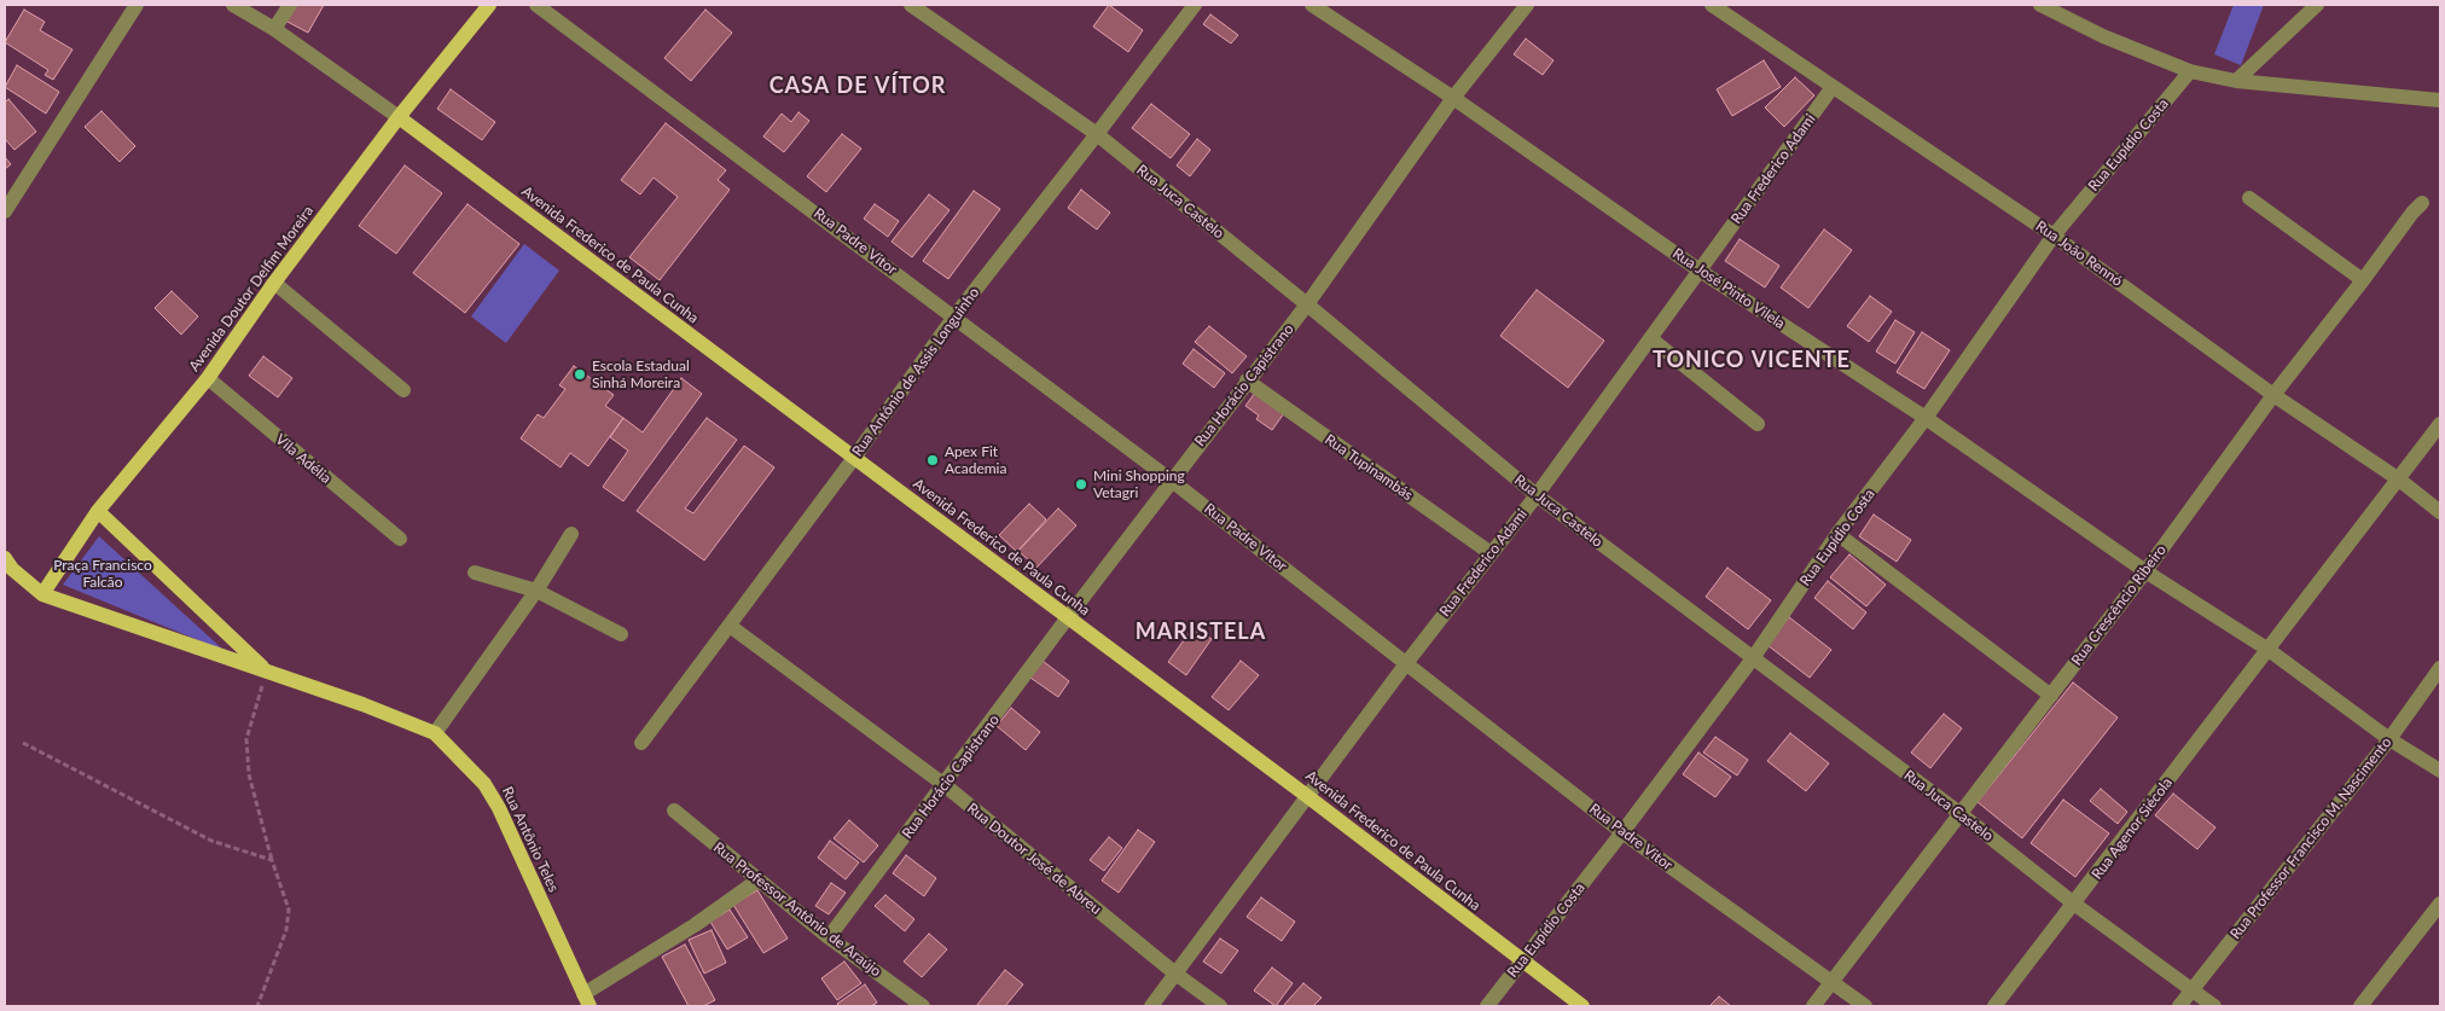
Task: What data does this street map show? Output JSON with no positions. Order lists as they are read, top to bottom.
{
  "streets": {
    "main road": ["Avenida Frederico de Paula Cunha", "Avenida Doutor Delfim Moreira", "Rua Antônio Teles"],
    "street": [
      "Rua Eupídio Costa",
      "Rua Frederico Adami",
      "Rua Juca Castelo",
      "Rua Padre Vitor",
      "Rua João Rennó",
      "Rua José Pinto Vilela",
      "Rua Antônio de Assis Longuinho",
      "Rua Horácio Capistrano",
      "Vila Adélia",
      "Rua Tupinambás",
      "Rua Crescêncio Ribeiro",
      "Rua Agenor Siécola",
      "Rua Professor Francisco M. Nascimento",
      "Rua Doutor José de Abreu",
      "Rua Professor Antônio de Araújo"
    ]
  },
  "crossings": [
    ["Rua Eupídio Costa", "Rua Juca Castelo"],
    ["Rua Eupídio Costa", "Rua Padre Vitor"],
    ["Rua Eupídio Costa", "Rua João Rennó"],
    ["Rua Eupídio Costa", "Avenida Frederico de Paula Cunha"],
    ["Rua Eupídio Costa", "Rua José Pinto Vilela"],
    ["Rua Frederico Adami", "Rua Juca Castelo"],
    ["Rua Frederico Adami", "Rua Padre Vitor"],
    ["Rua Frederico Adami", "Rua João Rennó"],
    ["Rua Frederico Adami", "Avenida Frederico de Paula Cunha"],
    ["Rua Frederico Adami", "Rua José Pinto Vilela"],
    ["Rua Frederico Adami", "Rua Tupinambás"],
    ["Rua Frederico Adami", "Rua Doutor José de Abreu"],
    ["Rua Juca Castelo", "Rua Antônio de Assis Longuinho"],
    ["Rua Juca Castelo", "Rua Horácio Capistrano"],
    ["Rua Juca Castelo", "Rua Crescêncio Ribeiro"],
    ["Rua Juca Castelo", "Rua Agenor Siécola"],
    ["Rua Juca Castelo", "Rua Professor Francisco M. Nascimento"],
    ["Rua Padre Vitor", "Rua Antônio de Assis Longuinho"],
    ["Rua Padre Vitor", "Rua Horácio Capistrano"],
    ["Rua Padre Vitor", "Rua Crescêncio Ribeiro"],
    ["Rua João Rennó", "Rua Crescêncio Ribeiro"],
    ["Rua João Rennó", "Rua Agenor Siécola"],
    ["Avenida Frederico de Paula Cunha", "Avenida Doutor Delfim Moreira"],
    ["Avenida Frederico de Paula Cunha", "Rua Antônio de Assis Longuinho"],
    ["Avenida Frederico de Paula Cunha", "Rua Horácio Capistrano"],
    ["Avenida Doutor Delfim Moreira", "Vila Adélia"],
    ["Avenida Doutor Delfim Moreira", "Rua Antônio Teles"],
    ["Rua José Pinto Vilela", "Rua Horácio Capistrano"],
    ["Rua José Pinto Vilela", "Rua Crescêncio Ribeiro"],
    ["Rua José Pinto Vilela", "Rua Agenor Siécola"],
    ["Rua José Pinto Vilela", "Rua Professor Francisco M. Nascimento"],
    ["Rua Antônio de Assis Longuinho", "Rua Doutor José de Abreu"],
    ["Rua Horácio Capistrano", "Rua Tupinambás"],
    ["Rua Horácio Capistrano", "Rua Doutor José de Abreu"],
    ["Rua Horácio Capistrano", "Rua Professor Antônio de Araújo"]
  ],
  "districts": ["CASA DE VÍTOR", "TONICO VICENTE", "MARISTELA"],
  "parks": ["Praça Francisco Falcão"],
  "places": ["Escola Estadual Sinhá Moreira", "Apex Fit Academia", "Mini Shopping Vetagri"]
}
